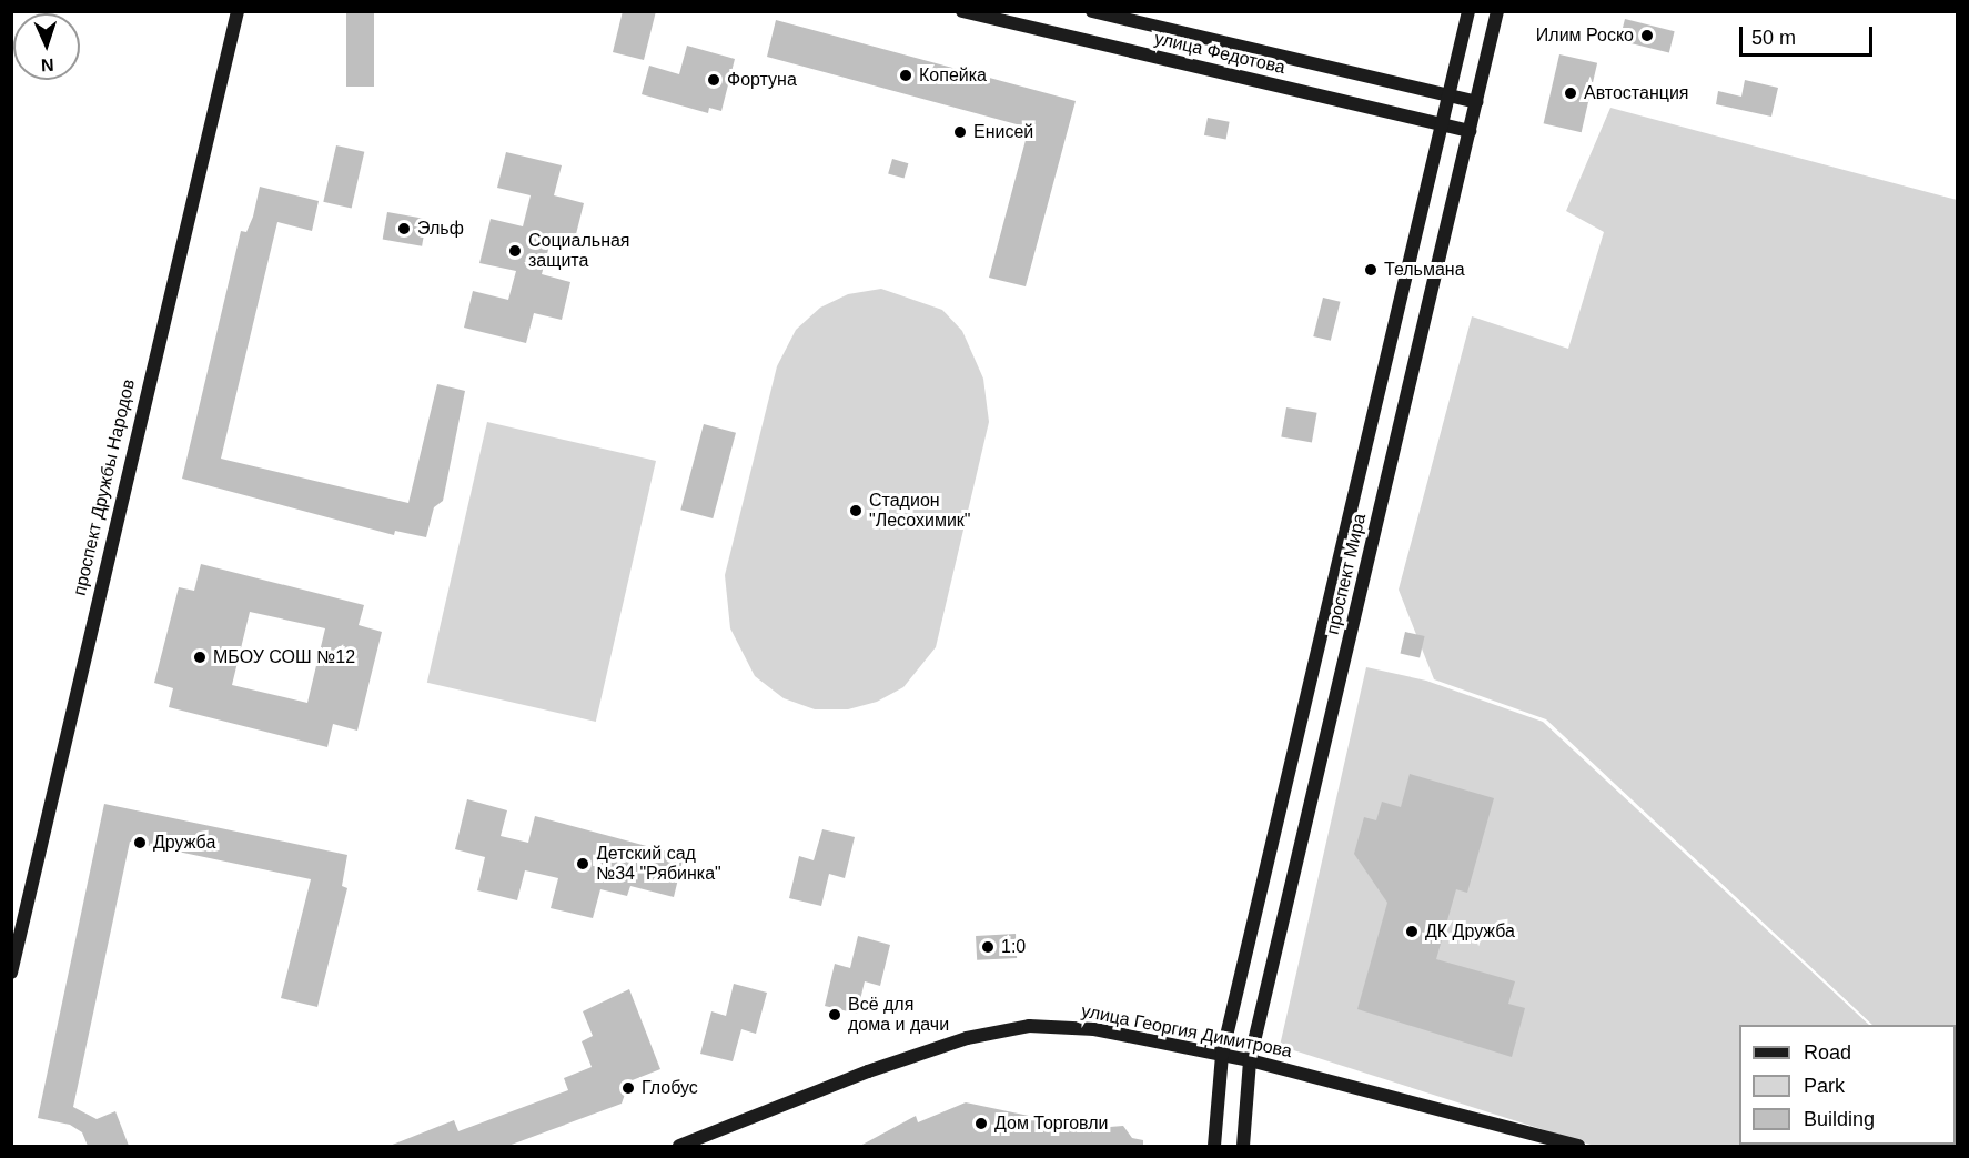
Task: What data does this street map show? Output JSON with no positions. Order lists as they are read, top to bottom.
{
  "streets": {
    "street": [
      "улица Федотова",
      "проспект Дружбы Народов",
      "проспект Мира",
      "улица Георгия Димитрова"
    ]
  },
  "crossings": [
    ["улица Федотова", "проспект Мира"],
    ["проспект Мира", "улица Георгия Димитрова"]
  ],
  "places": [
    "Илим Роско",
    "Копейка",
    "Фортуна",
    "Автостанция",
    "Енисей",
    "Эльф",
    "Социальная защита",
    "Тельмана",
    "Стадион \"Лесохимик\"",
    "МБОУ СОШ №12",
    "Дружба",
    "Детский сад №34 \"Рябинка\"",
    "ДК Дружба",
    "1:0",
    "Всё для дома и дачи",
    "Глобус",
    "Дом Торговли"
  ],
  "legend": ["Road", "Park", "Building"],
  "scale_bar": "50 m",
  "north": "bottom"
}
